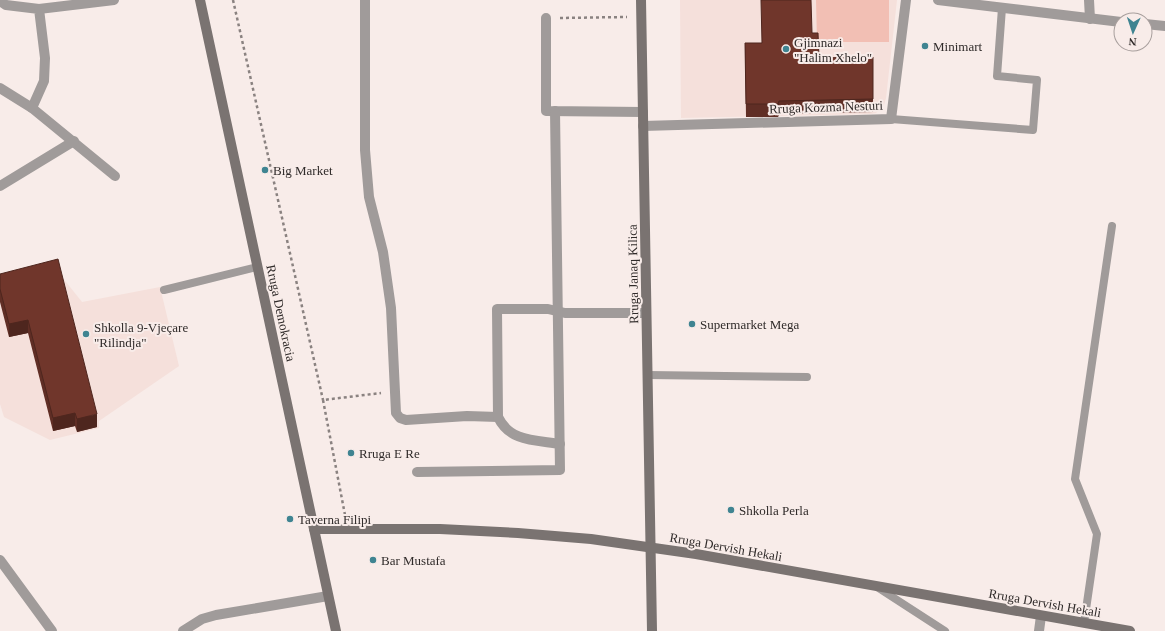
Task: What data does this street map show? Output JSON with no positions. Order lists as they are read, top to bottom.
{
  "streets": {
    "main road": ["Rruga Janaq Kilica", "Rruga Demokracia", "Rruga Dervish Hekali"],
    "street": ["Rruga Kozma Nesturi"]
  },
  "crossings": [
    ["Rruga Kozma Nesturi", "Rruga Janaq Kilica"],
    ["Rruga Janaq Kilica", "Rruga Dervish Hekali"],
    ["Rruga Demokracia", "Rruga Dervish Hekali"]
  ],
  "places": [
    "Minimart",
    "Gjimnazi \"Halim Xhelo\"",
    "Big Market",
    "Supermarket Mega",
    "Shkolla 9-Vjeçare \"Rilindja\"",
    "Rruga E Re",
    "Shkolla Perla",
    "Taverna Filipi",
    "Bar Mustafa"
  ],
  "north": "bottom"
}
